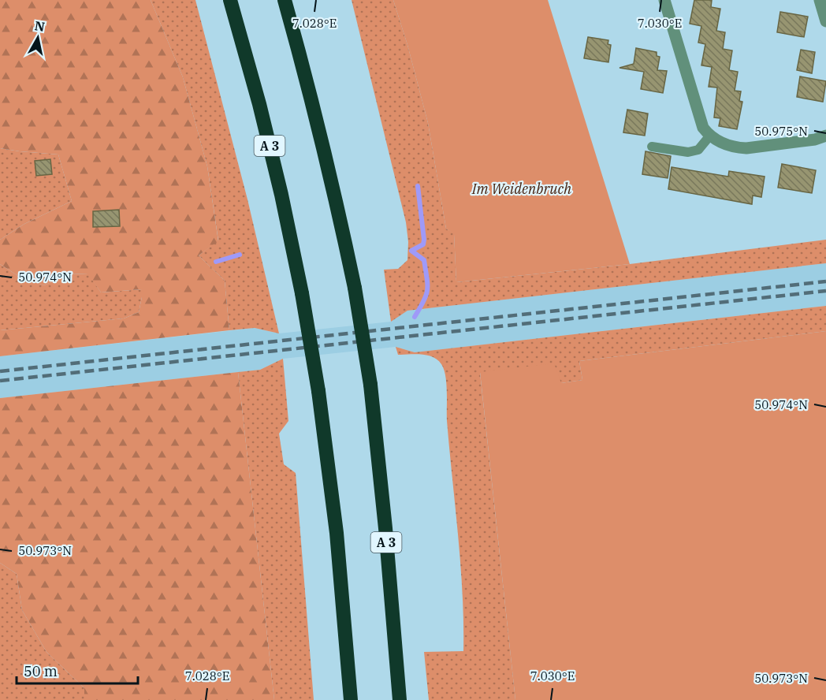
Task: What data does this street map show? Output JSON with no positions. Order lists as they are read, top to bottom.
{
  "streets": {
    "highway": ["A 3"]
  },
  "parks": ["Im Weidenbruch"],
  "scale_bar": "50 m",
  "north": "top",
  "coordinates": [
    "7.028°E",
    "7.030°E",
    "50.975°N",
    "50.974°N",
    "50.973°N"
  ]
}
